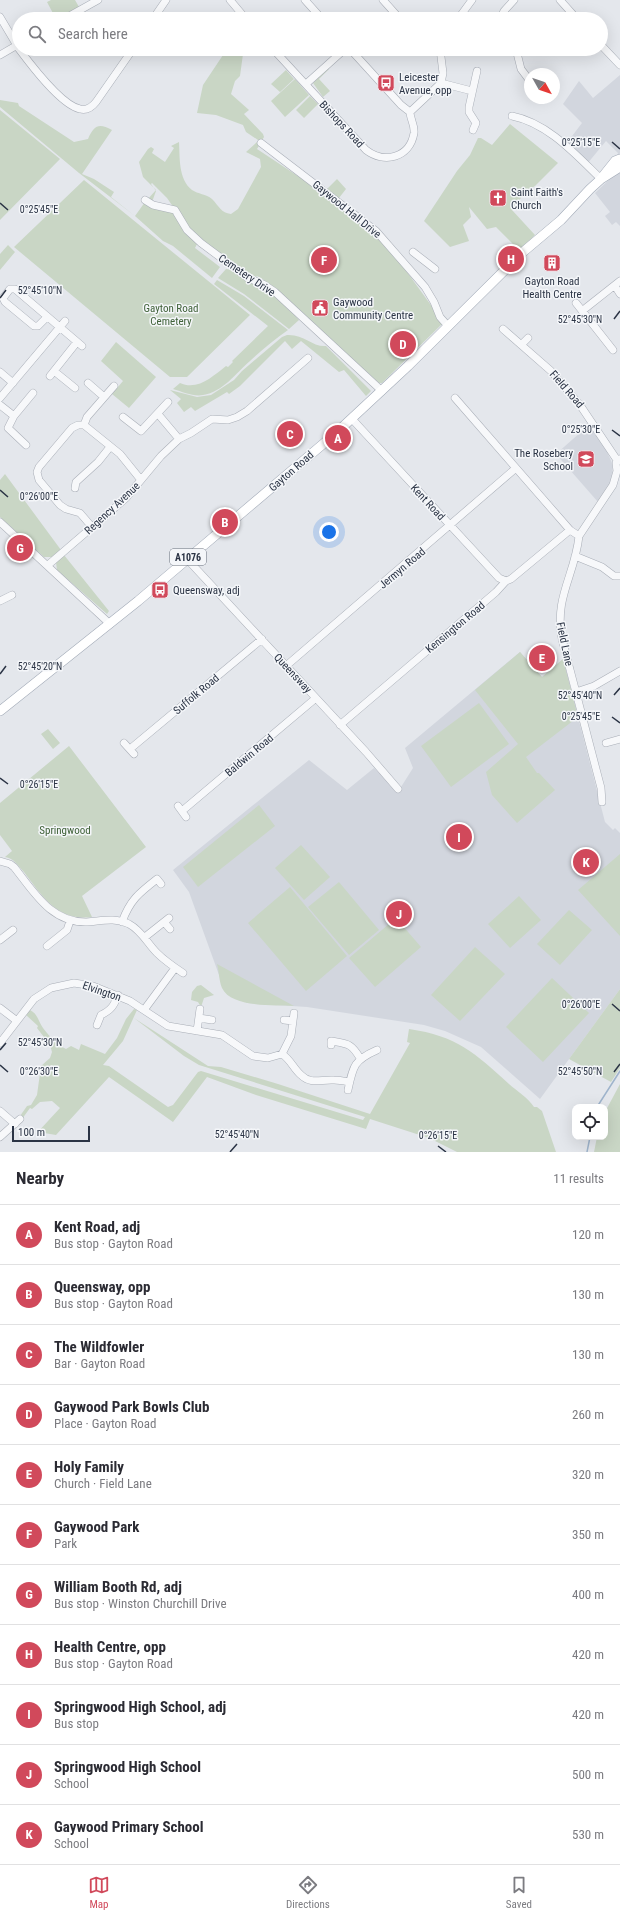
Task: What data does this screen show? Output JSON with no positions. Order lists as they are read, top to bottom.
{
  "streets": {
    "main road": ["Gayton Road", "A1076"],
    "street": [
      "Bishops Road",
      "Gaywood Hall Drive",
      "Cemetery Drive",
      "Field Road",
      "Kent Road",
      "Regency Avenue",
      "Jermyn Road",
      "Kensington Road",
      "Field Lane",
      "Queensway",
      "Suffolk Road",
      "Baldwin Road",
      "Elvington"
    ]
  },
  "crossings": [
    ["Gaywood Hall Drive", "Gayton Road"],
    ["Cemetery Drive", "Gayton Road"],
    ["Gayton Road", "Kent Road"],
    ["Gayton Road", "Queensway"],
    ["Kent Road", "Jermyn Road"],
    ["Kent Road", "Kensington Road"],
    ["Jermyn Road", "Queensway"],
    ["Kensington Road", "Queensway"],
    ["Queensway", "Suffolk Road"],
    ["Queensway", "Baldwin Road"]
  ],
  "parks": ["Gayton Road Cemetery", "Springwood"],
  "places": {
    "bus stop": ["Leicester Avenue, opp", "Queensway, adj"],
    "church": ["Saint Faith's Church"],
    "building": ["Gayton Road Health Centre"],
    "public building": ["Gaywood Community Centre"],
    "school or university": ["The Rosebery School"]
  },
  "scale_bar": "100 m",
  "north": "bottom right",
  "page": {
    "search": "Search here",
    "pins": [
      "H",
      "F",
      "D",
      "C",
      "A",
      "B",
      "G",
      "E",
      "I",
      "K",
      "J"
    ],
    "scale": "100 m",
    "heading": ["Nearby", "11 results"],
    "list": [
      {
        "mark": "A",
        "name": "Kent Road, adj",
        "note": "Bus stop · Gayton Road",
        "value": "120 m"
      },
      {
        "mark": "B",
        "name": "Queensway, opp",
        "note": "Bus stop · Gayton Road",
        "value": "130 m"
      },
      {
        "mark": "C",
        "name": "The Wildfowler",
        "note": "Bar · Gayton Road",
        "value": "130 m"
      },
      {
        "mark": "D",
        "name": "Gaywood Park Bowls Club",
        "note": "Place · Gayton Road",
        "value": "260 m"
      },
      {
        "mark": "E",
        "name": "Holy Family",
        "note": "Church · Field Lane",
        "value": "320 m"
      },
      {
        "mark": "F",
        "name": "Gaywood Park",
        "note": "Park",
        "value": "350 m"
      },
      {
        "mark": "G",
        "name": "William Booth Rd, adj",
        "note": "Bus stop · Winston Churchill Drive",
        "value": "400 m"
      },
      {
        "mark": "H",
        "name": "Health Centre, opp",
        "note": "Bus stop · Gayton Road",
        "value": "420 m"
      },
      {
        "mark": "I",
        "name": "Springwood High School, adj",
        "note": "Bus stop",
        "value": "420 m"
      },
      {
        "mark": "J",
        "name": "Springwood High School",
        "note": "School",
        "value": "500 m"
      },
      {
        "mark": "K",
        "name": "Gaywood Primary School",
        "note": "School",
        "value": "530 m"
      }
    ],
    "nav": ["Map", "Directions", "Saved"]
  },
  "coordinates": [
    "0°25'15\"E",
    "0°25'45\"E",
    "52°45'10\"N",
    "52°45'30\"N",
    "0°25'30\"E",
    "0°26'00\"E",
    "52°45'20\"N",
    "52°45'40\"N",
    "0°26'15\"E",
    "0°26'30\"E",
    "52°45'50\"N"
  ]
}
